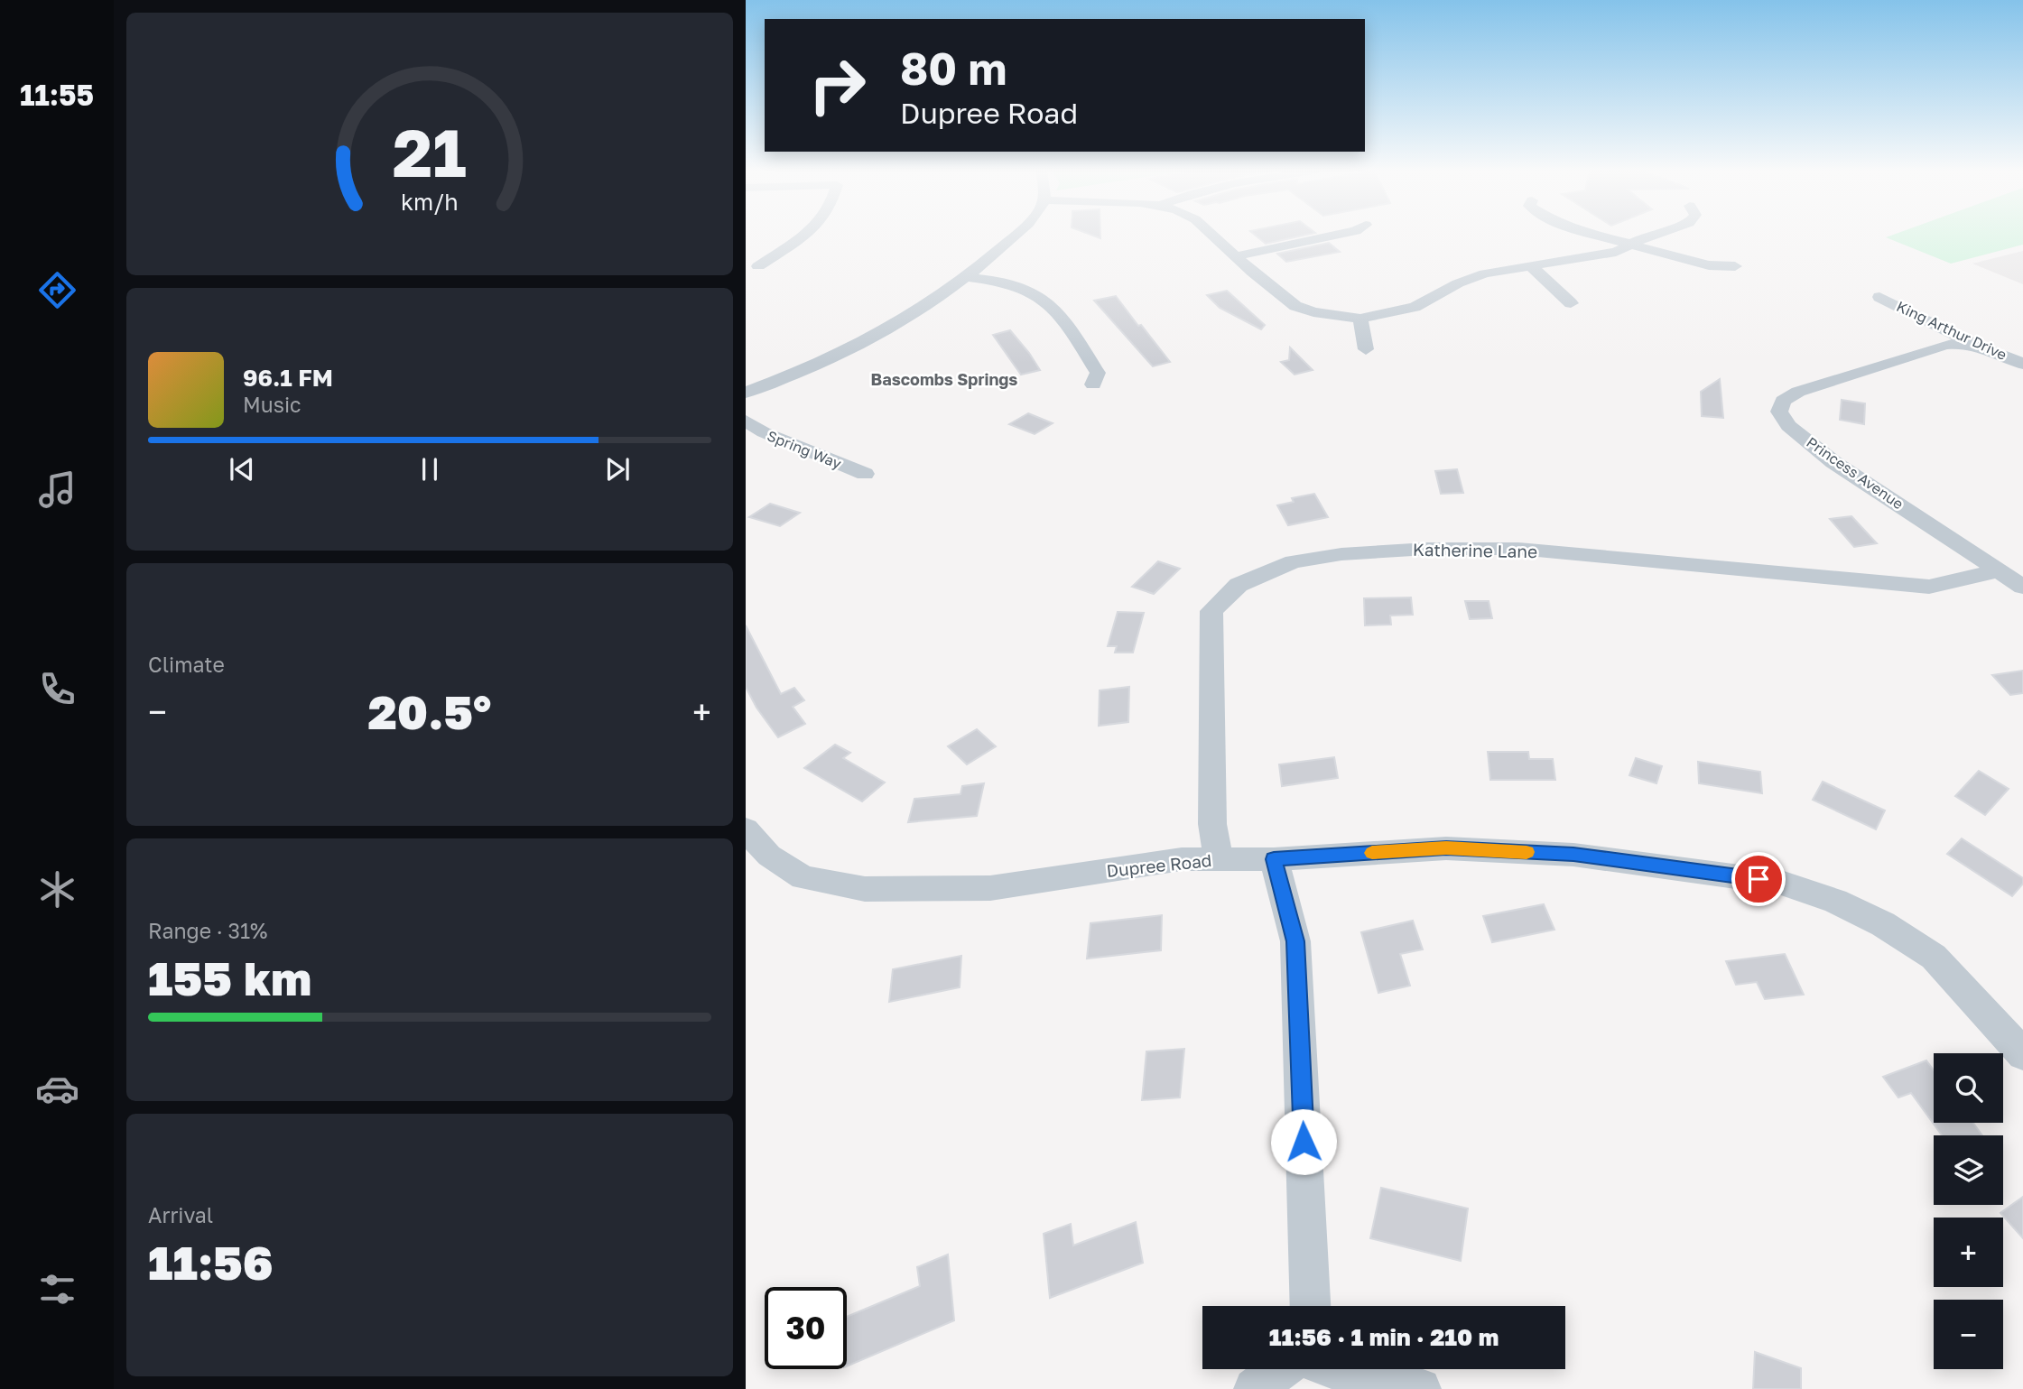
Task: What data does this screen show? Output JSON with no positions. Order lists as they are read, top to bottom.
{
  "streets": {
    "street": [
      "King Arthur Drive",
      "Spring Way",
      "Princess Avenue",
      "Katherine Lane",
      "Dupree Road"
    ]
  },
  "crossings": [
    ["King Arthur Drive", "Princess Avenue"],
    ["Princess Avenue", "Katherine Lane"],
    ["Katherine Lane", "Dupree Road"]
  ],
  "districts": ["Bascombs Springs"],
  "page": {
    "tabs": "11:55",
    "turn": ["80 m", "Dupree Road"],
    "song": ["96.1 FM", "Music"],
    "tile": [
      "Climate",
      ["Range · 31%", "155 km"],
      ["Arrival", "11:56"]
    ],
    "heat": ["−", "20.5°", "+"],
    "map_buttons": ["+", "−"],
    "limit": "30",
    "trip": "11:56 · 1 min · 210 m",
    "gauge": ["21", "km/h"]
  }
}
